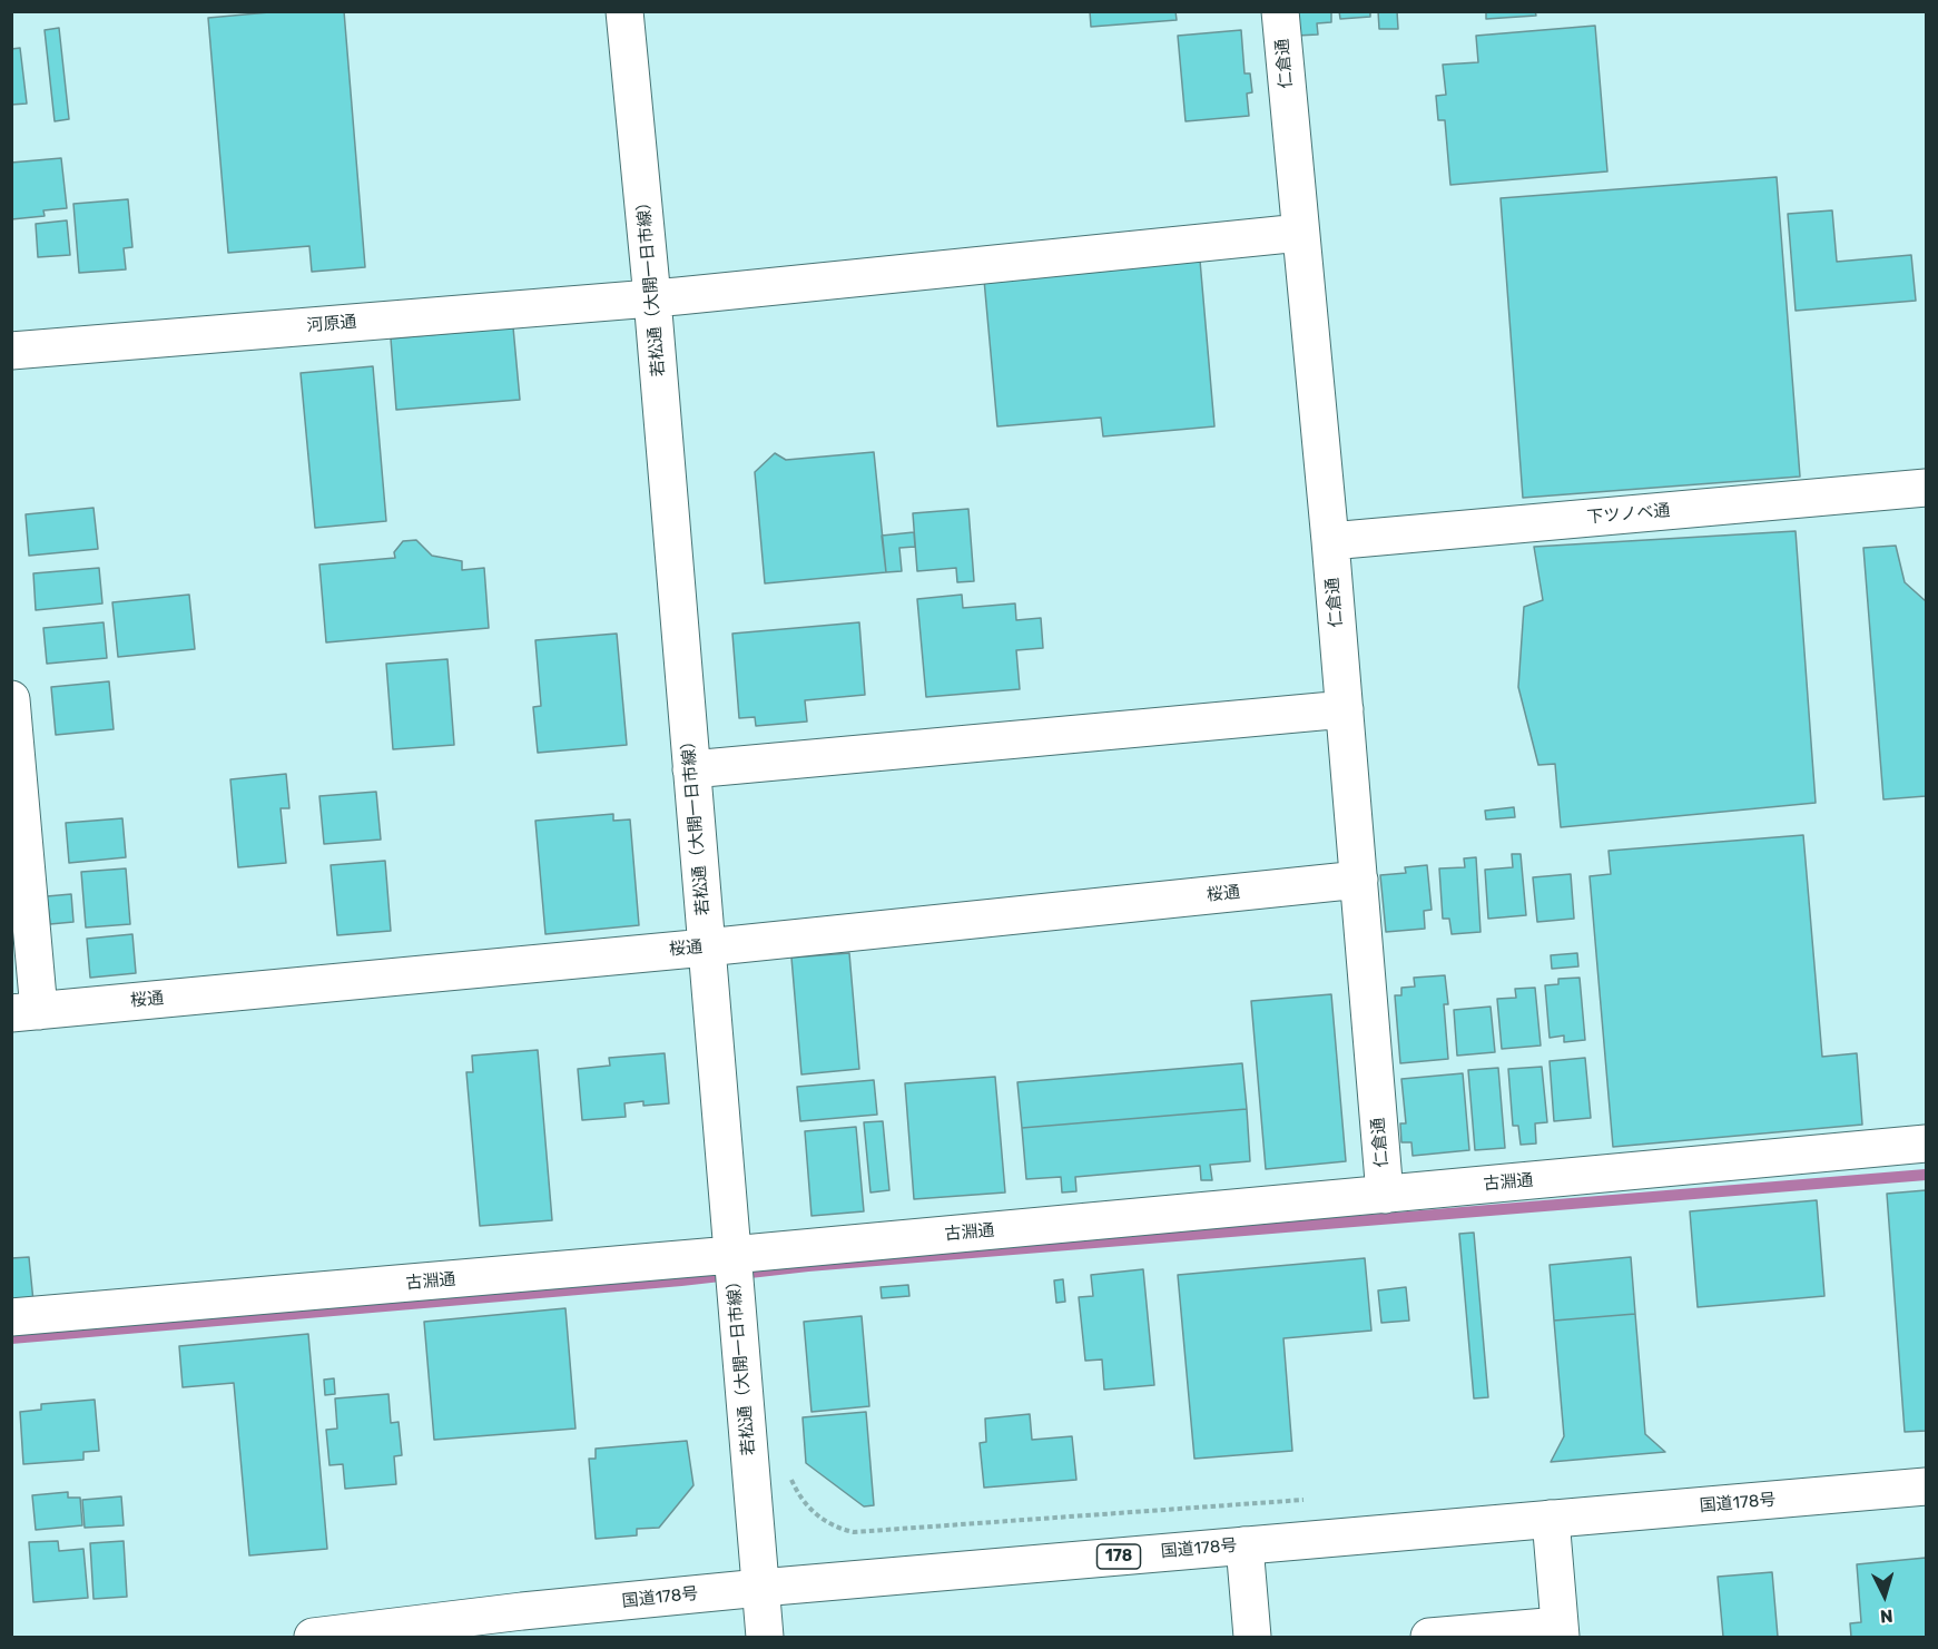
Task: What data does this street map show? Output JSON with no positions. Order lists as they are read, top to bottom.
{
  "streets": {
    "main road": [
      "仁倉通",
      "若松通（大開一日市線）",
      "河原通",
      "下ツノベ通",
      "桜通",
      "古淵通",
      "国道178号",
      "178"
    ]
  },
  "crossings": [
    ["仁倉通", "河原通"],
    ["仁倉通", "下ツノベ通"],
    ["仁倉通", "桜通"],
    ["仁倉通", "古淵通"],
    ["若松通（大開一日市線）", "河原通"],
    ["若松通（大開一日市線）", "桜通"],
    ["若松通（大開一日市線）", "古淵通"],
    ["若松通（大開一日市線）", "国道178号"]
  ],
  "north": "bottom"
}
